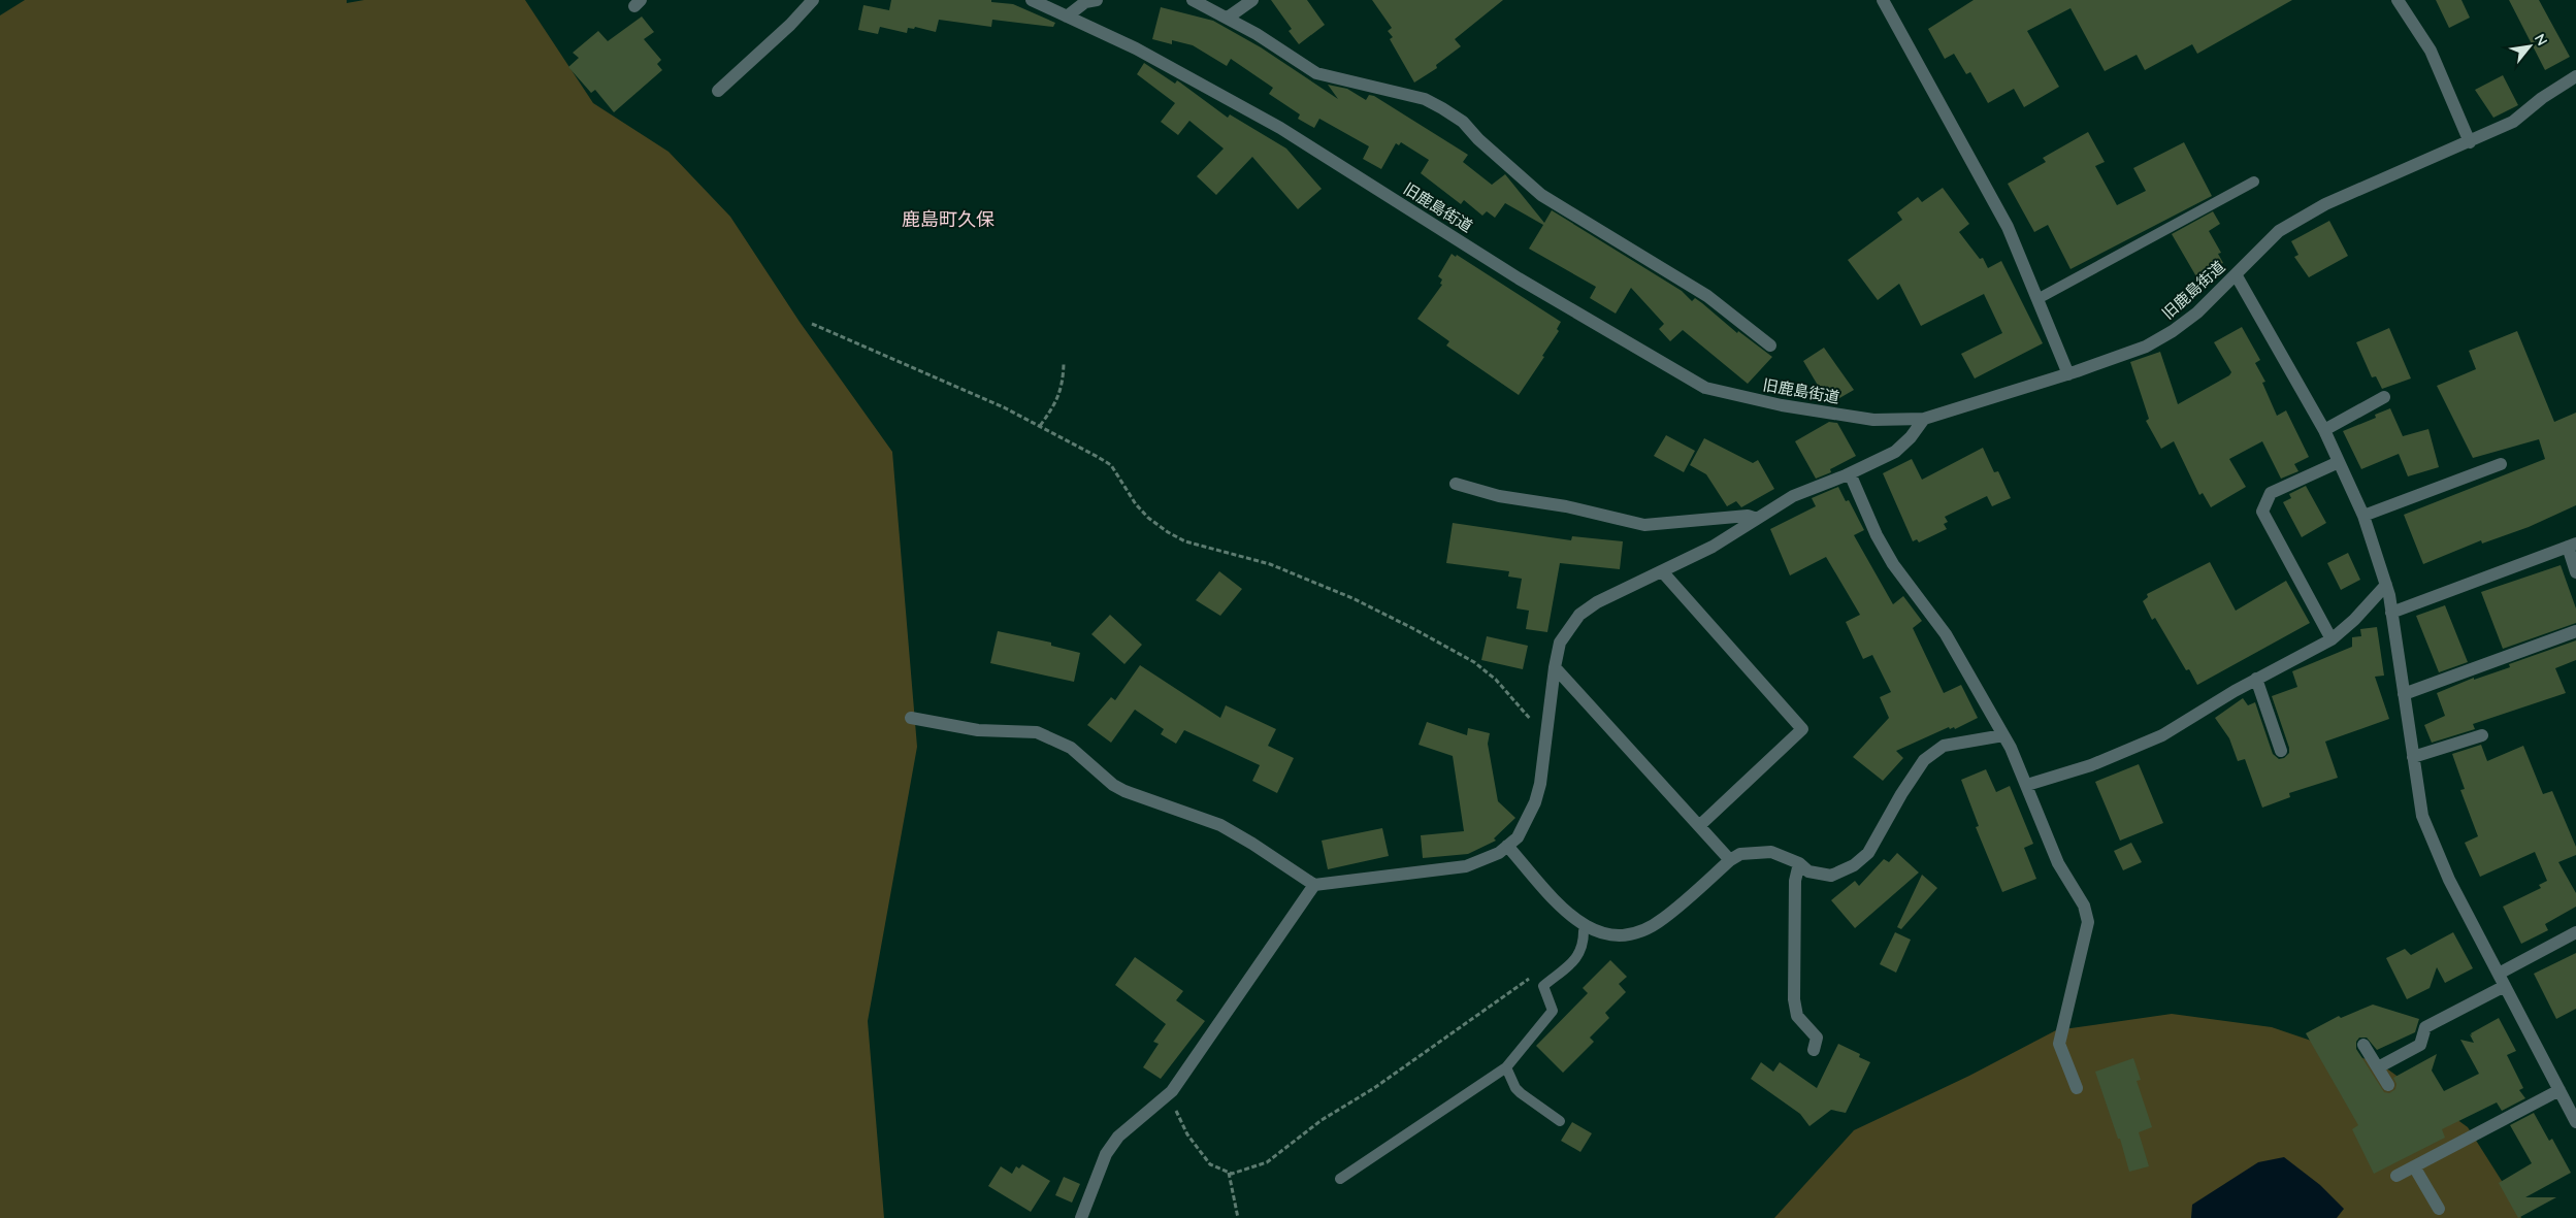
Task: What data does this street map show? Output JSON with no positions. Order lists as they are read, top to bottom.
{
  "streets": {
    "street": ["旧鹿島街道"]
  },
  "districts": ["鹿島町久保"],
  "north": "top right"
}
